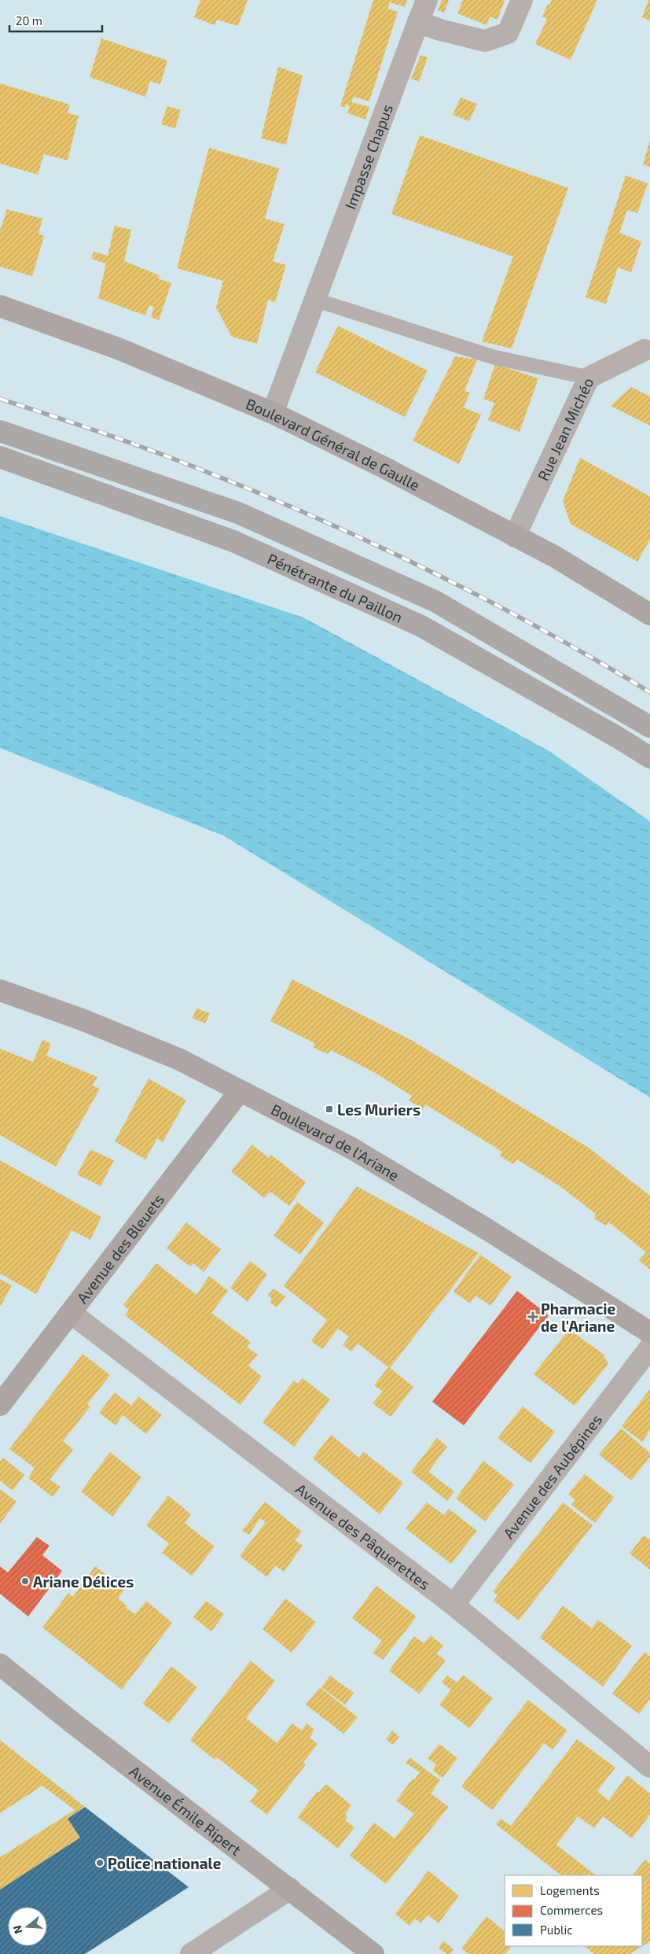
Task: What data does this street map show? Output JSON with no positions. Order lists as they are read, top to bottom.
{
  "streets": {
    "main road": ["Pénétrante du Paillon"],
    "street": [
      "Impasse Chapus",
      "Rue Jean Michéo",
      "Boulevard Général de Gaulle",
      "Boulevard de l'Ariane",
      "Avenue des Bleuets",
      "Avenue des Aubépines",
      "Avenue des Pâquerettes",
      "Avenue Émile Ripert"
    ]
  },
  "crossings": [
    ["Impasse Chapus", "Boulevard Général de Gaulle"],
    ["Rue Jean Michéo", "Boulevard Général de Gaulle"],
    ["Boulevard de l'Ariane", "Avenue des Bleuets"],
    ["Avenue des Bleuets", "Avenue des Pâquerettes"],
    ["Avenue des Aubépines", "Avenue des Pâquerettes"]
  ],
  "places": {
    "transit": ["Les Muriers"],
    "health": ["Pharmacie de l'Ariane"],
    "other": ["Ariane Délices", "Police nationale"]
  },
  "legend": ["Logements", "Commerces", "Public"],
  "scale_bar": "20 m",
  "north": "left"
}
